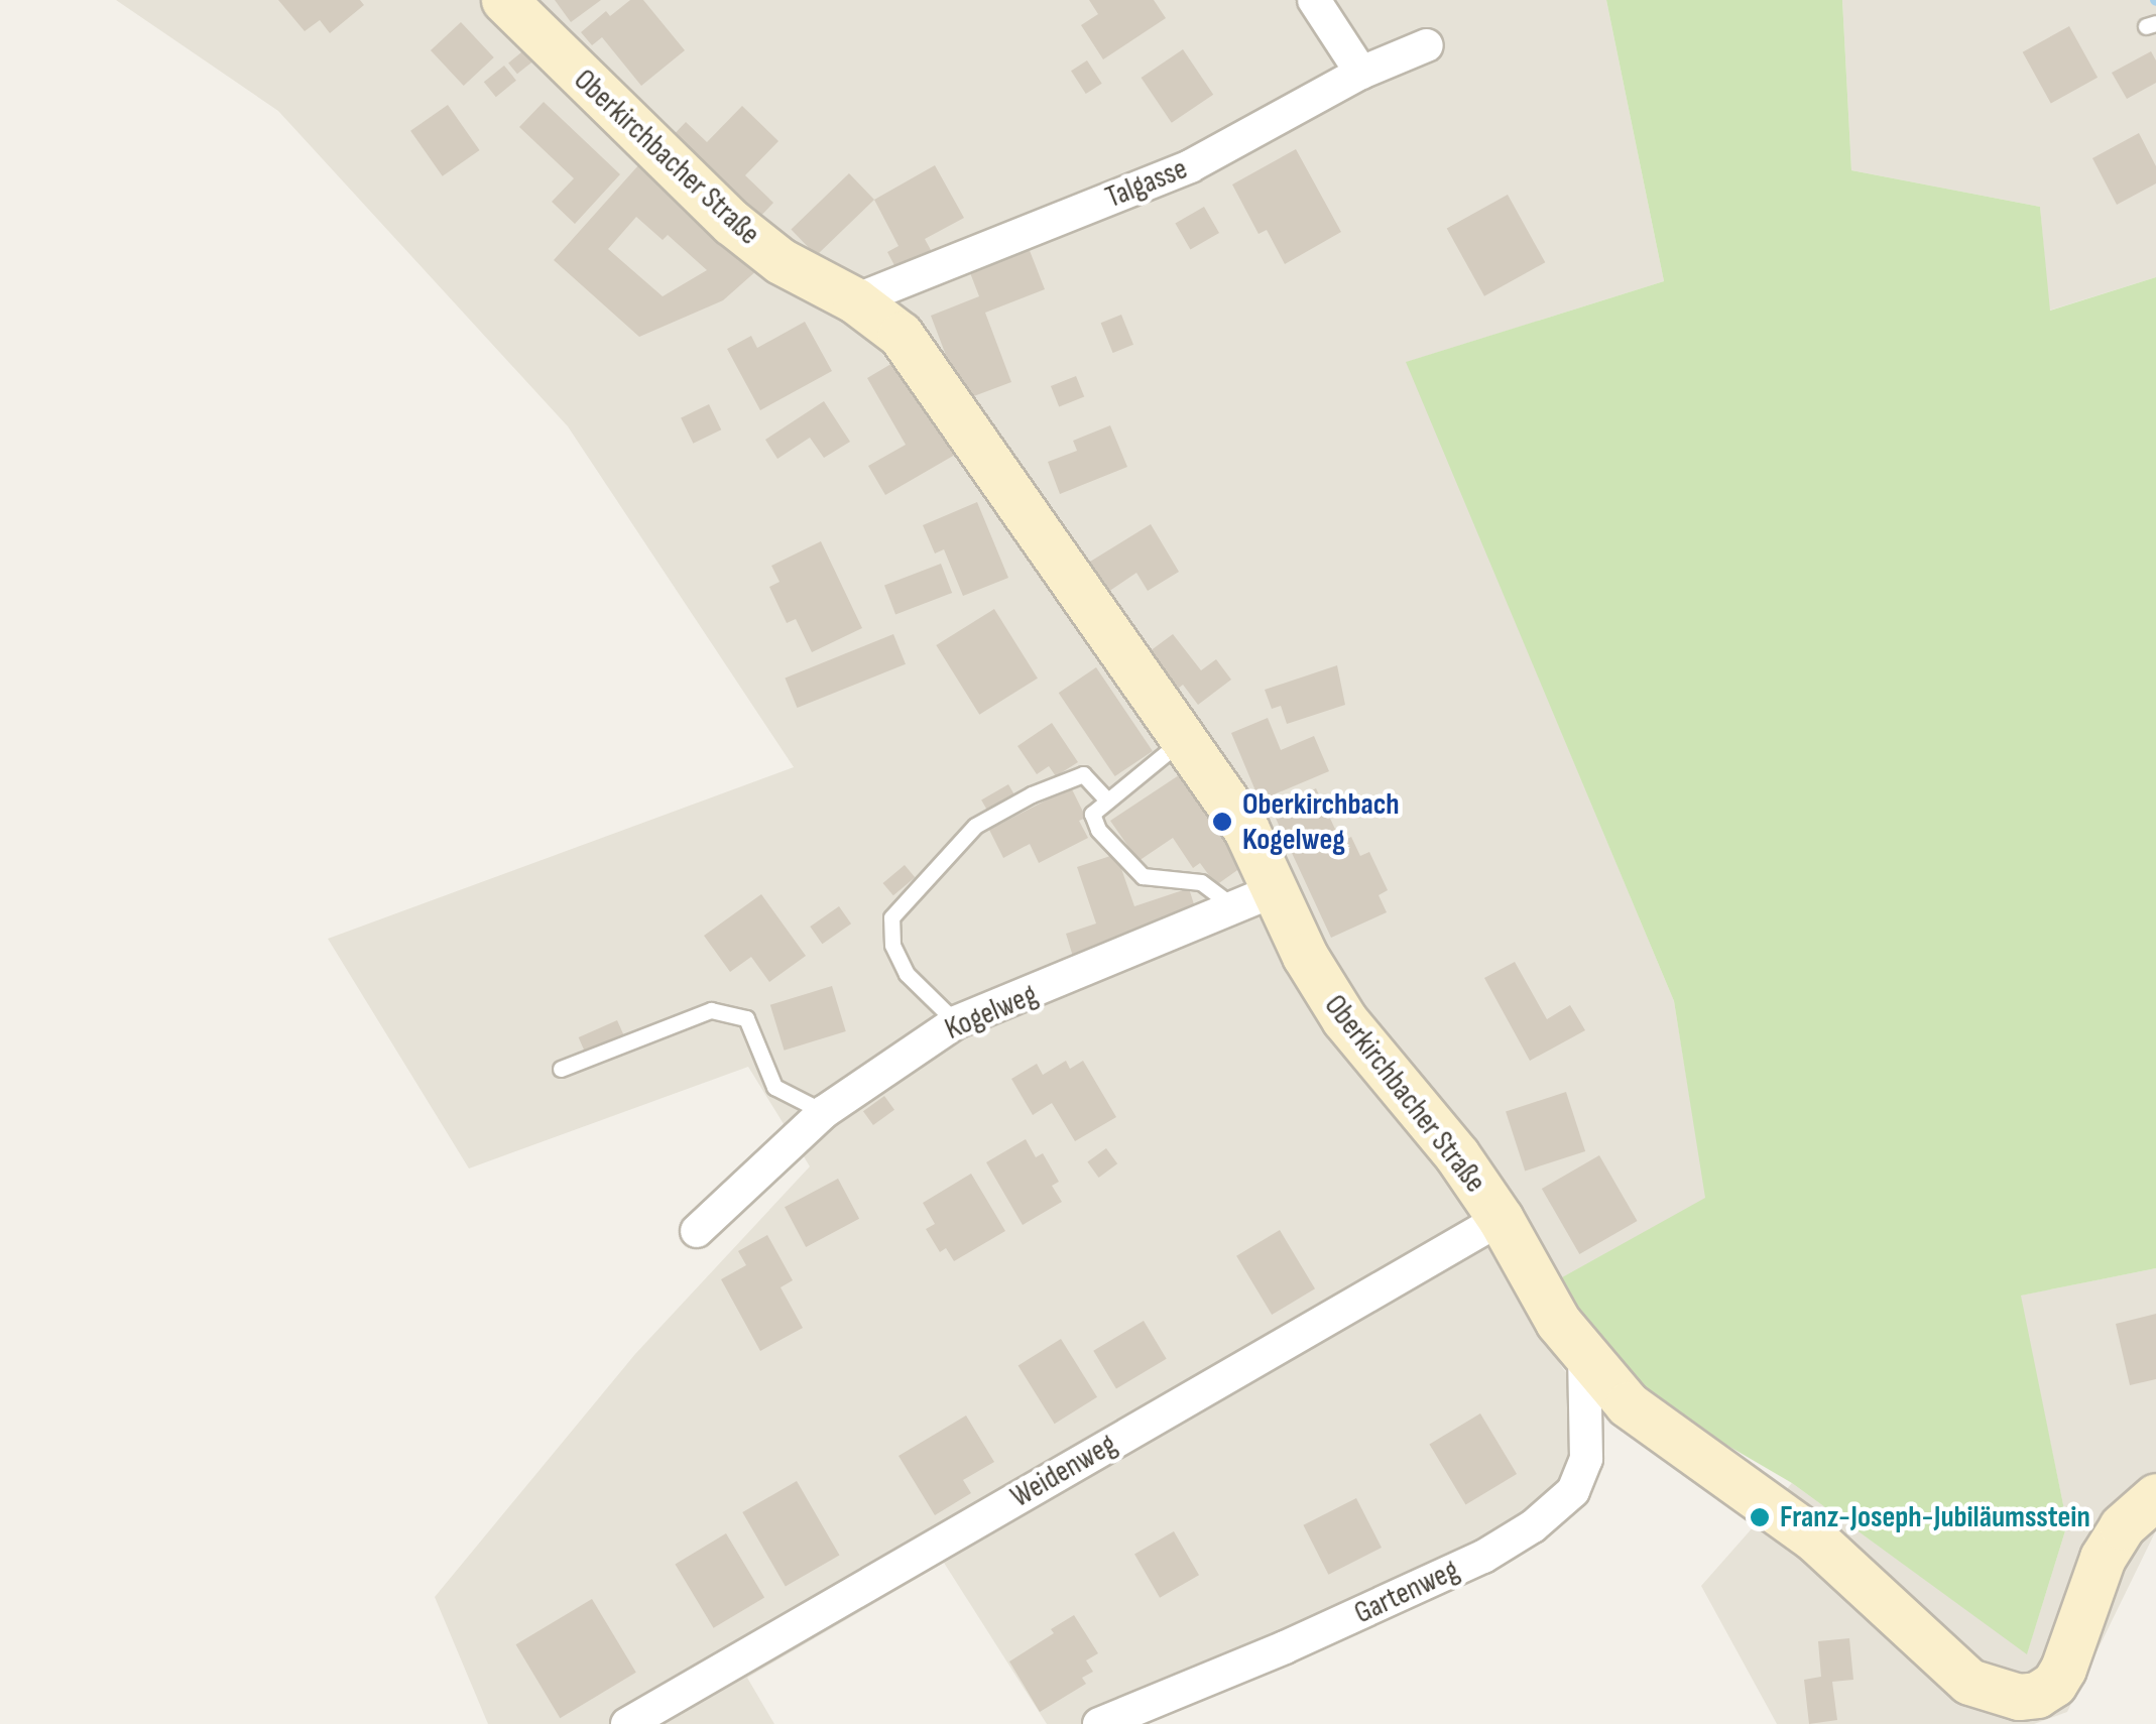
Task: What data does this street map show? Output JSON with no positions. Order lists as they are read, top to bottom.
{
  "streets": {
    "street": [
      "Oberkirchbacher Straße",
      "Talgasse",
      "Kogelweg",
      "Weidenweg",
      "Gartenweg"
    ]
  },
  "crossings": [
    ["Oberkirchbacher Straße", "Talgasse"],
    ["Oberkirchbacher Straße", "Kogelweg"],
    ["Oberkirchbacher Straße", "Weidenweg"],
    ["Oberkirchbacher Straße", "Gartenweg"]
  ],
  "places": ["Oberkirchbach Kogelweg", "Franz-Joseph-Jubiläumsstein"]
}
